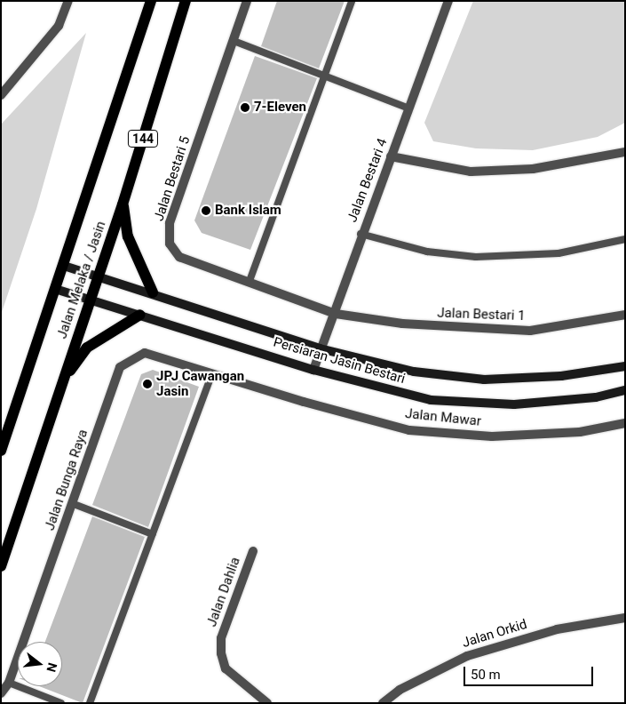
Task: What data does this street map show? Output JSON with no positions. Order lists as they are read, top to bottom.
{
  "streets": {
    "main road": ["144", "Jalan Melaka / Jasin"],
    "street": [
      "Jalan Bestari 5",
      "Jalan Bestari 4",
      "Jalan Bestari 1",
      "Persiaran Jasin Bestari",
      "Jalan Mawar",
      "Jalan Bunga Raya",
      "Jalan Dahlia",
      "Jalan Orkid"
    ]
  },
  "crossings": [
    ["Jalan Bestari 5", "Jalan Bestari 4"],
    ["Jalan Bestari 5", "Jalan Bestari 1"],
    ["Jalan Bestari 4", "Jalan Bestari 1"],
    ["Jalan Bestari 4", "Persiaran Jasin Bestari"],
    ["Jalan Melaka / Jasin", "Persiaran Jasin Bestari"],
    ["Jalan Mawar", "Jalan Bunga Raya"]
  ],
  "places": ["7-Eleven", "Bank Islam", "JPJ Cawangan Jasin"],
  "scale_bar": "50 m",
  "north": "right"
}
